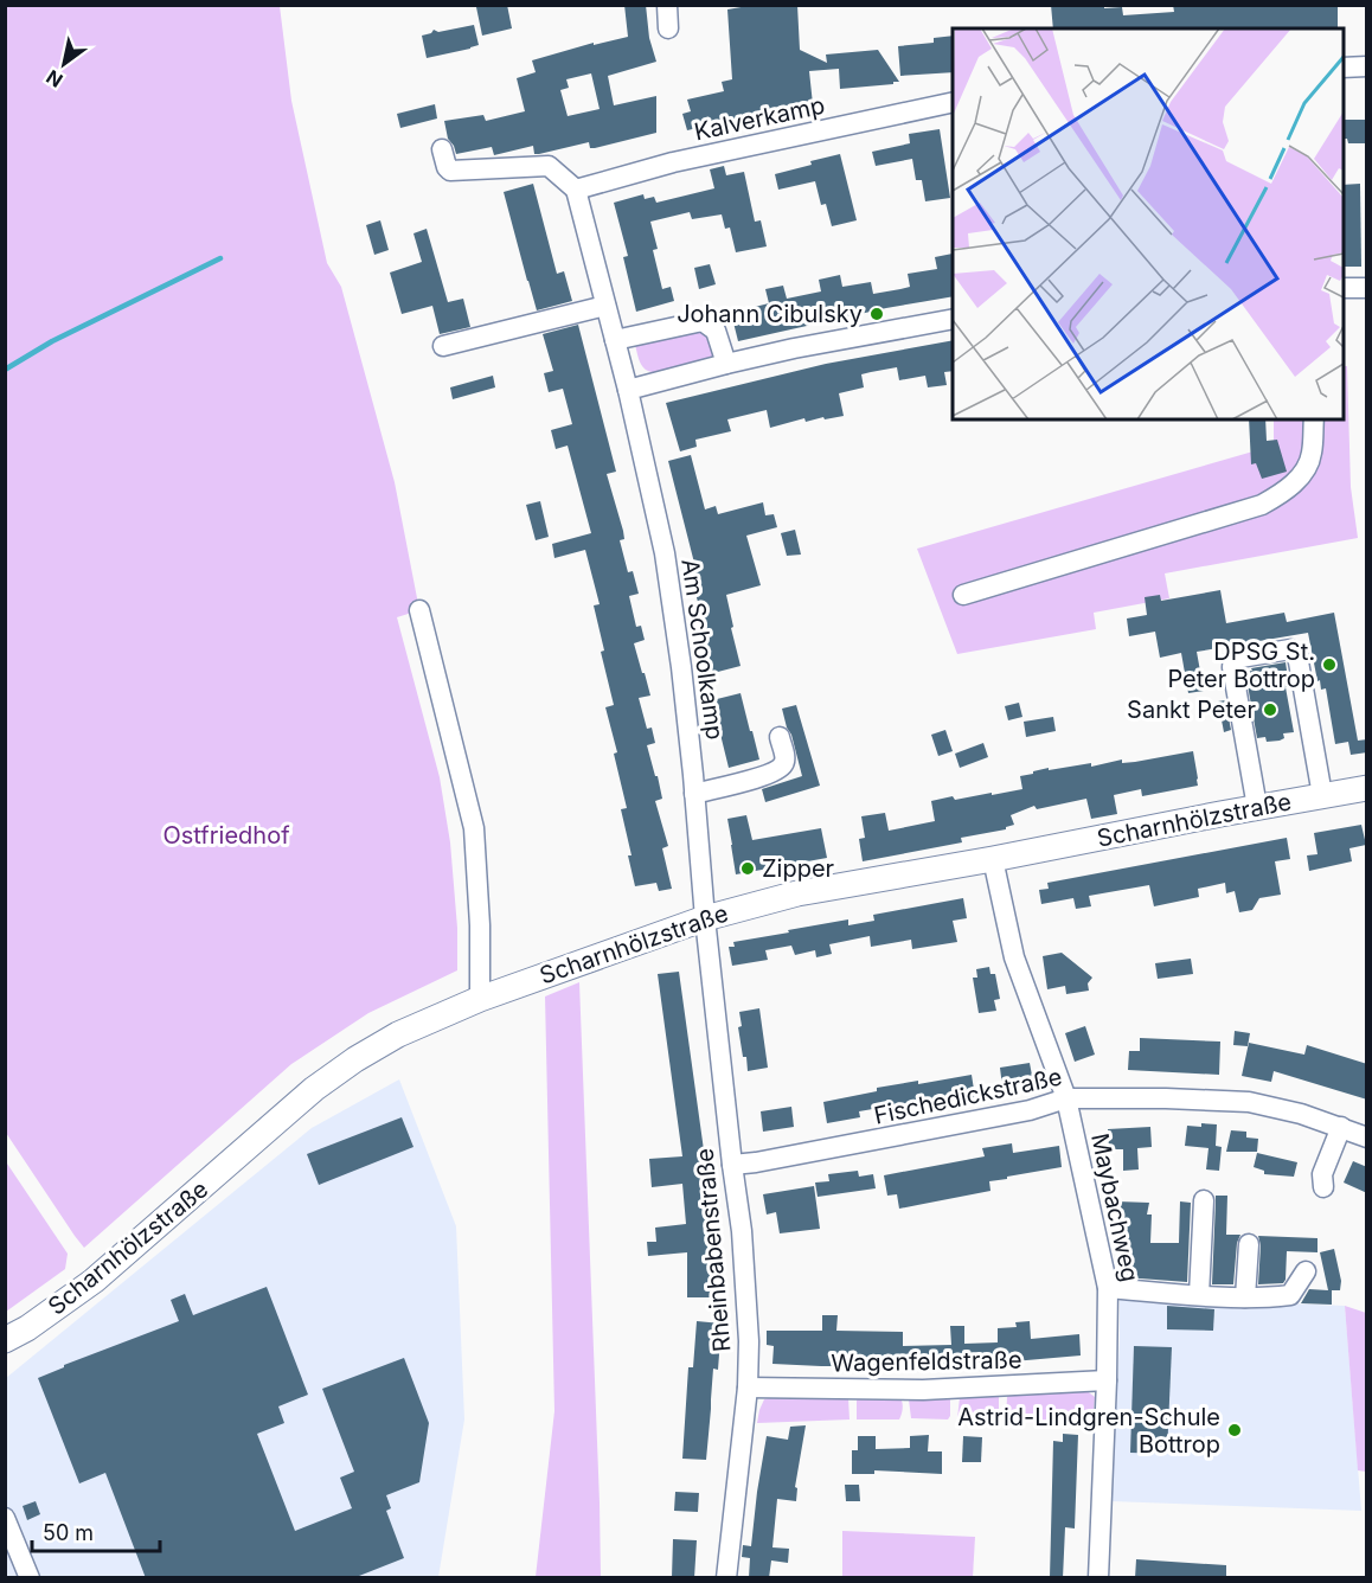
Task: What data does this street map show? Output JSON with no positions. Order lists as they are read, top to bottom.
{
  "streets": {
    "main road": ["Scharnhölzstraße"],
    "street": [
      "Kalverkamp",
      "Am Schoolkamp",
      "Fischedickstraße",
      "Maybachweg",
      "Rheinbabenstraße",
      "Wagenfeldstraße"
    ]
  },
  "crossings": [
    ["Kalverkamp", "Am Schoolkamp"],
    ["Am Schoolkamp", "Scharnhölzstraße"],
    ["Am Schoolkamp", "Rheinbabenstraße"],
    ["Scharnhölzstraße", "Maybachweg"],
    ["Scharnhölzstraße", "Rheinbabenstraße"],
    ["Fischedickstraße", "Maybachweg"],
    ["Fischedickstraße", "Rheinbabenstraße"],
    ["Maybachweg", "Wagenfeldstraße"],
    ["Rheinbabenstraße", "Wagenfeldstraße"]
  ],
  "parks": ["Ostfriedhof"],
  "places": [
    "Johann Cibulsky",
    "DPSG St. Peter Bottrop",
    "Sankt Peter",
    "Zipper",
    "Astrid-Lindgren-Schule Bottrop"
  ],
  "scale_bar": "50 m",
  "north": "bottom left"
}
